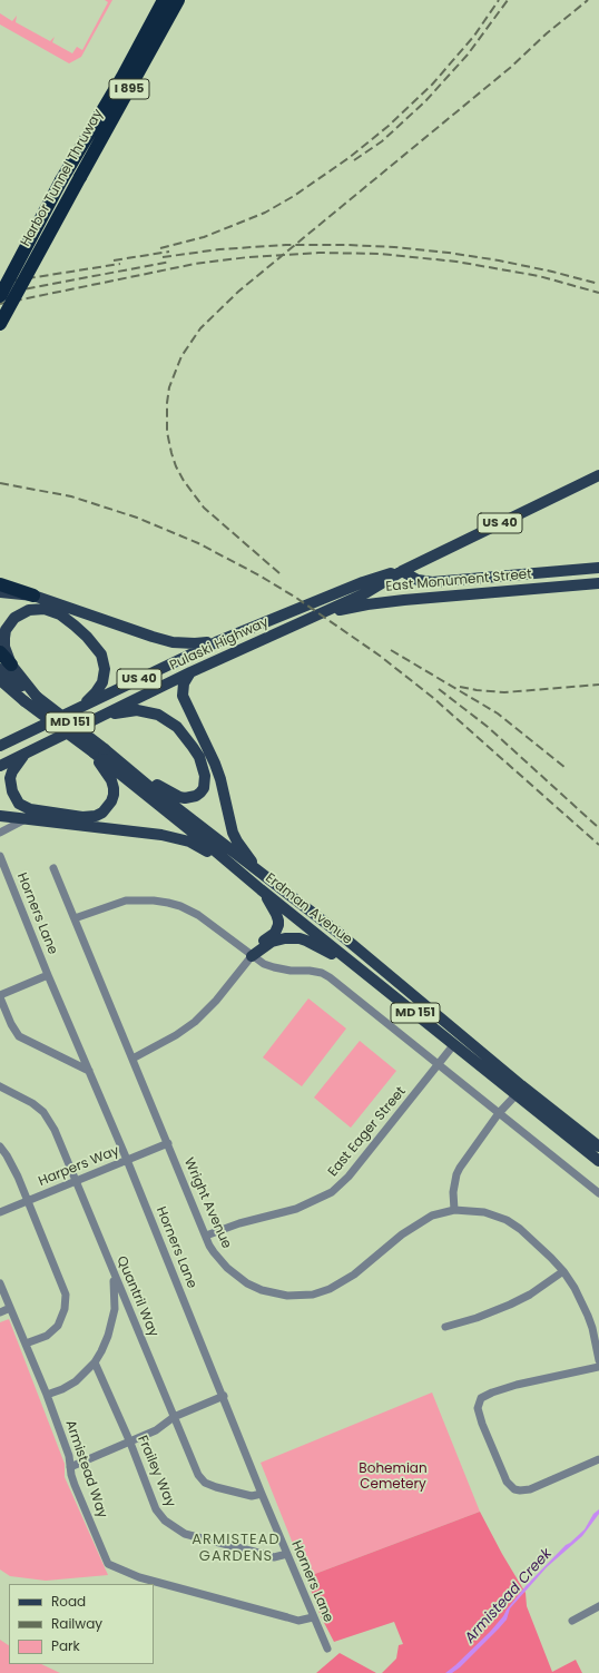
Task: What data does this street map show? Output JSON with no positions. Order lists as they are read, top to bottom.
{
  "streets": {
    "highway": ["I 895", "Harbor Tunnel Thruway"],
    "main road": [
      "US 40",
      "East Monument Street",
      "Pulaski Highway",
      "MD 151",
      "Erdman Avenue"
    ],
    "street": [
      "Horners Lane",
      "East Eager Street",
      "Harpers Way",
      "Wright Avenue",
      "Quantril Way",
      "Armistead Way",
      "Frailey Way"
    ]
  },
  "crossings": [
    ["East Monument Street", "Pulaski Highway"],
    ["Erdman Avenue", "East Eager Street"],
    ["Horners Lane", "Harpers Way"],
    ["Horners Lane", "Quantril Way"],
    ["Horners Lane", "Armistead Way"],
    ["Horners Lane", "Frailey Way"],
    ["East Eager Street", "Wright Avenue"],
    ["Harpers Way", "Wright Avenue"],
    ["Harpers Way", "Quantril Way"]
  ],
  "districts": ["ARMISTEAD GARDENS"],
  "water": ["Armistead Creek"],
  "parks": ["Bohemian Cemetery"],
  "legend": ["Road", "Railway", "Park"]
}
